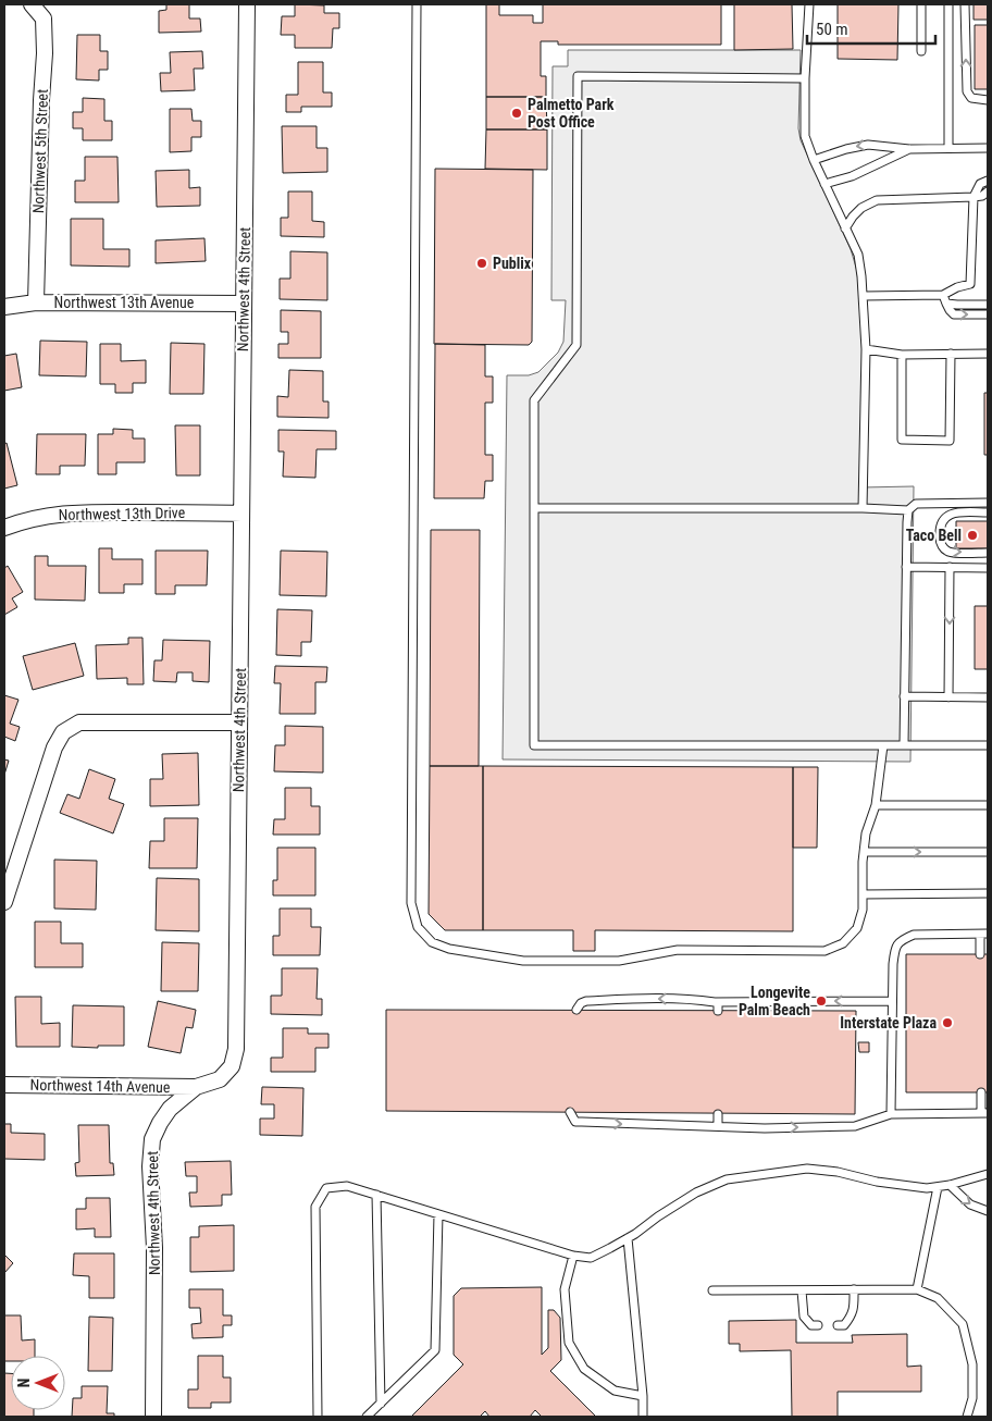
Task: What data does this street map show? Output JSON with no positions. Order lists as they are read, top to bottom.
{
  "streets": {
    "street": [
      "Northwest 5th Street",
      "Northwest 4th Street",
      "Northwest 13th Avenue",
      "Northwest 13th Drive",
      "Northwest 14th Avenue"
    ]
  },
  "crossings": [
    ["Northwest 5th Street", "Northwest 13th Avenue"],
    ["Northwest 4th Street", "Northwest 13th Avenue"],
    ["Northwest 4th Street", "Northwest 13th Drive"],
    ["Northwest 4th Street", "Northwest 14th Avenue"]
  ],
  "places": [
    "Palmetto Park Post Office",
    "Publix",
    "Taco Bell",
    "Longevite Palm Beach",
    "Interstate Plaza"
  ],
  "scale_bar": "50 m",
  "north": "left"
}
